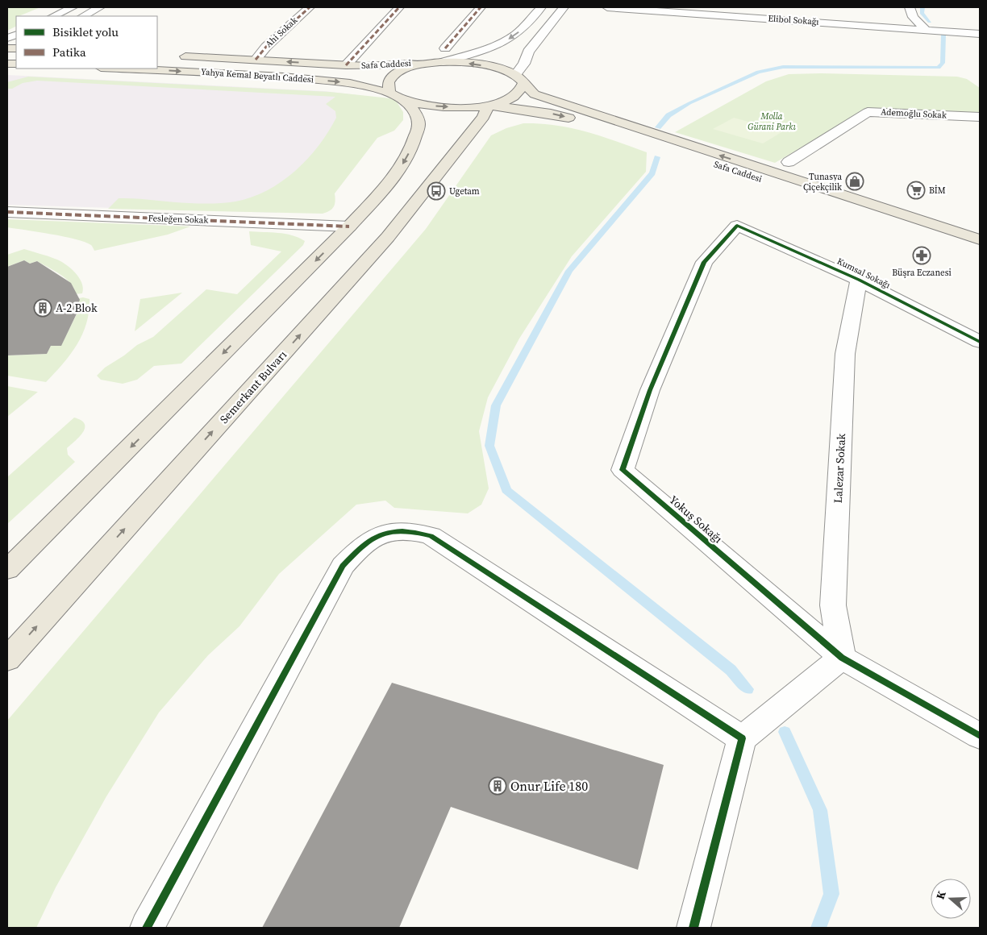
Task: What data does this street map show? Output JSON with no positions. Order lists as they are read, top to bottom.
{
  "streets": {
    "main road": ["Safa Caddesi", "Yahya Kemal Beyatlı Caddesi", "Semerkant Bulvarı"],
    "street": [
      "Elibol Sokağı",
      "Ahi Sokak",
      "Ademoğlu Sokak",
      "Fesleğen Sokak",
      "Kumsal Sokağı",
      "Lalezar Sokak",
      "Yokuş Sokağı"
    ]
  },
  "crossings": [
    ["Ahi Sokak", "Yahya Kemal Beyatlı Caddesi"],
    ["Safa Caddesi", "Yahya Kemal Beyatlı Caddesi"],
    ["Safa Caddesi", "Semerkant Bulvarı"],
    ["Yahya Kemal Beyatlı Caddesi", "Semerkant Bulvarı"],
    ["Kumsal Sokağı", "Lalezar Sokak"],
    ["Kumsal Sokağı", "Yokuş Sokağı"],
    ["Lalezar Sokak", "Yokuş Sokağı"]
  ],
  "parks": ["Molla Gürani Parkı"],
  "places": {
    "shop": ["Tunasya Çiçekçilik"],
    "supermarket": ["BİM"],
    "bus stop": ["Ugetam"],
    "pharmacy": ["Büşra Eczanesi"],
    "building": ["A-2 Blok", "Onur Life 180"]
  },
  "legend": ["Bisiklet yolu", "Patika"],
  "north": "left"
}
